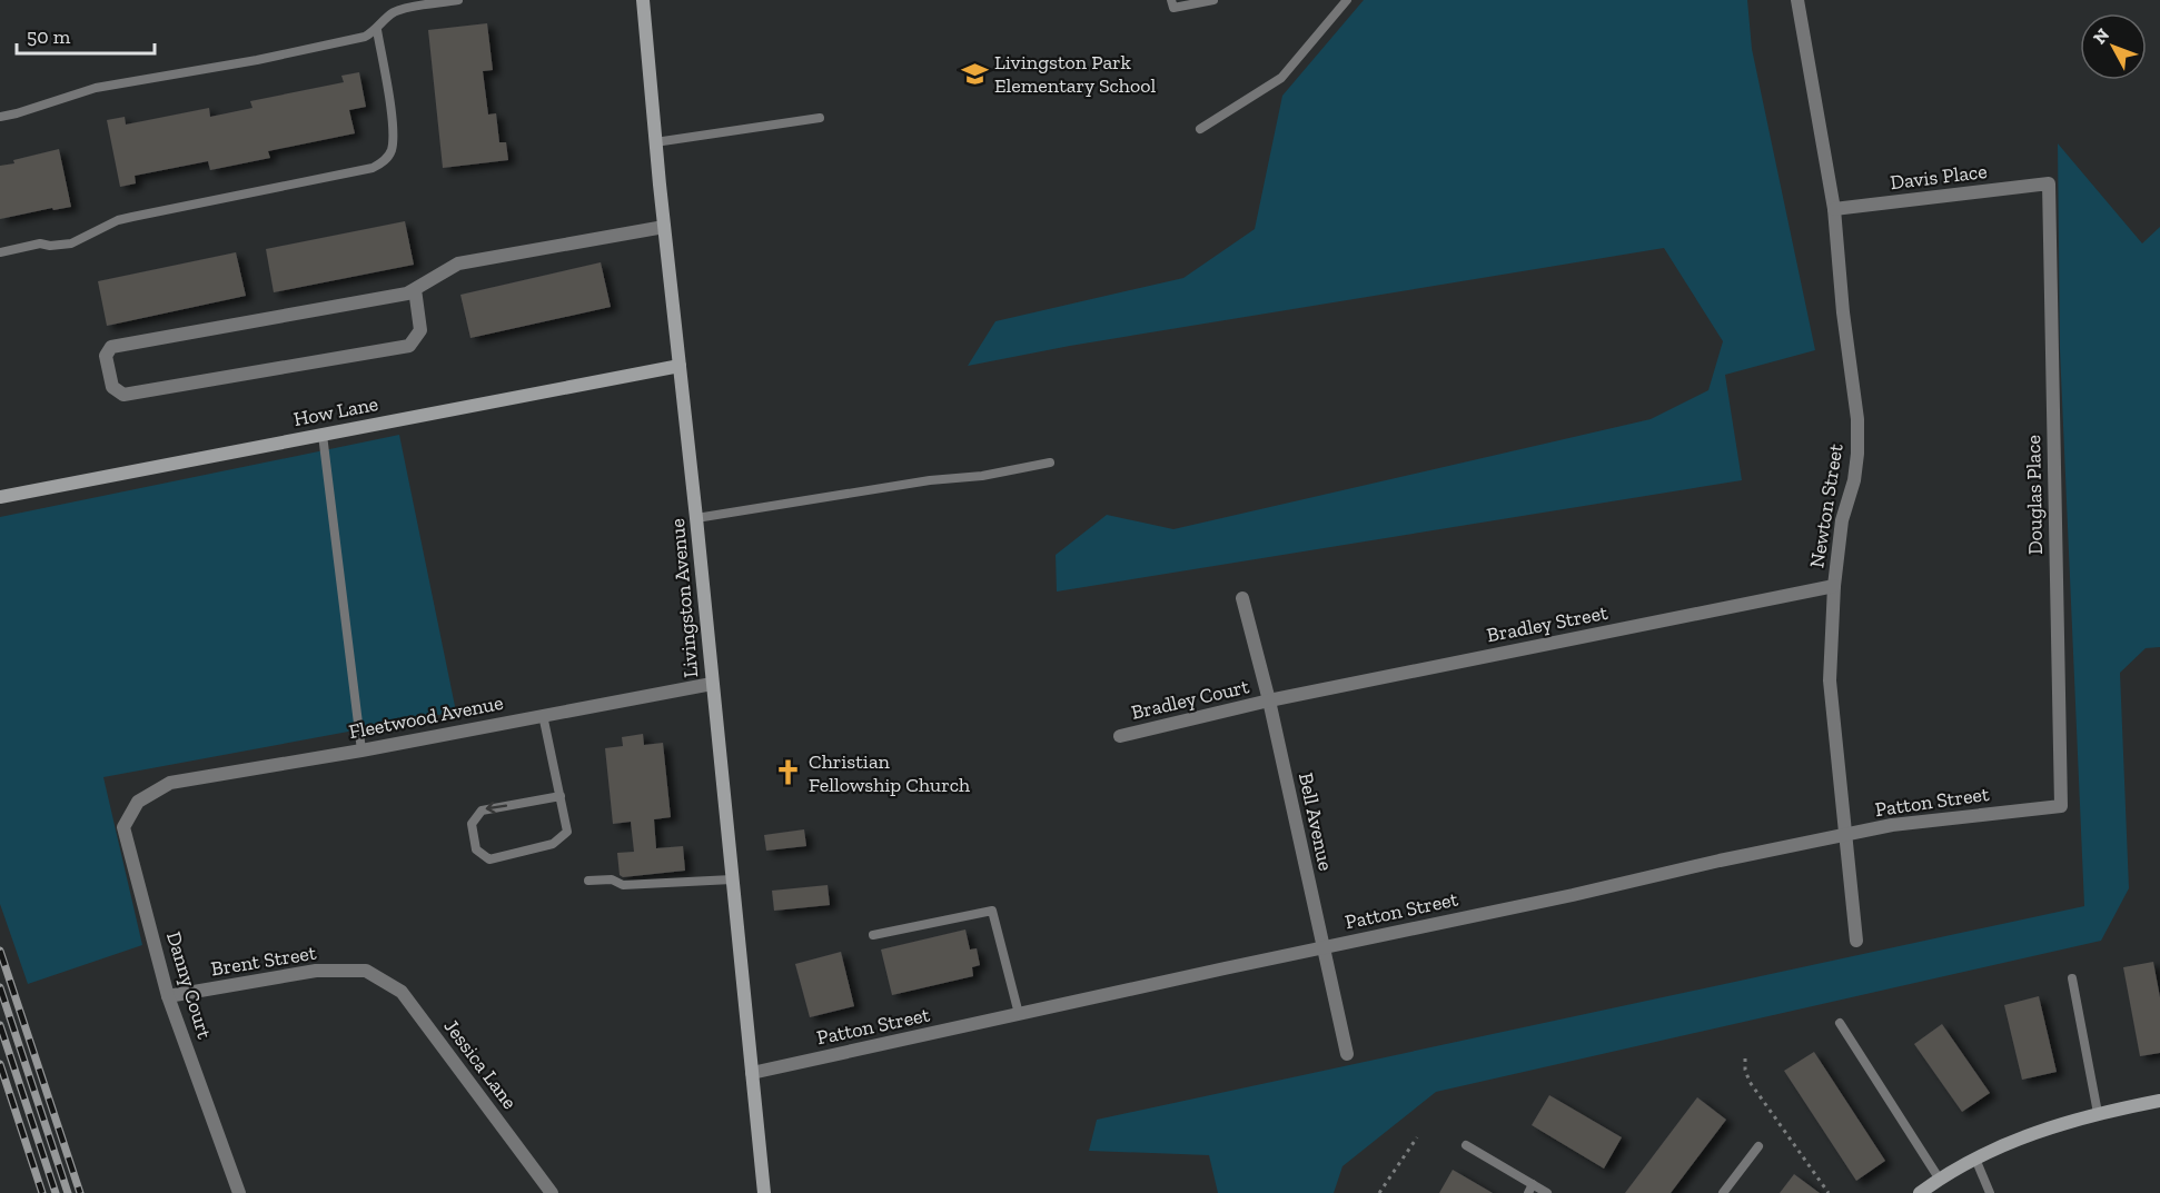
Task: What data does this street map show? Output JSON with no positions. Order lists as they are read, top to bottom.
{
  "streets": {
    "main road": ["How Lane", "Livingston Avenue"],
    "street": [
      "Davis Place",
      "Douglas Place",
      "Newton Street",
      "Bradley Street",
      "Bradley Court",
      "Fleetwood Avenue",
      "Patton Street",
      "Bell Avenue",
      "Brent Street",
      "Danny Court",
      "Jessica Lane"
    ]
  },
  "crossings": [
    ["Davis Place", "Douglas Place"],
    ["Davis Place", "Newton Street"],
    ["How Lane", "Livingston Avenue"],
    ["Douglas Place", "Patton Street"],
    ["Newton Street", "Bradley Street"],
    ["Newton Street", "Patton Street"],
    ["Livingston Avenue", "Fleetwood Avenue"],
    ["Livingston Avenue", "Patton Street"],
    ["Bradley Street", "Bradley Court"],
    ["Bradley Street", "Bell Avenue"],
    ["Bradley Court", "Bell Avenue"],
    ["Fleetwood Avenue", "Danny Court"],
    ["Patton Street", "Bell Avenue"],
    ["Brent Street", "Danny Court"],
    ["Brent Street", "Jessica Lane"]
  ],
  "places": {
    "school or university": ["Livingston Park Elementary School"],
    "church": ["Christian Fellowship Church"]
  },
  "scale_bar": "50 m",
  "north": "top left"
}
